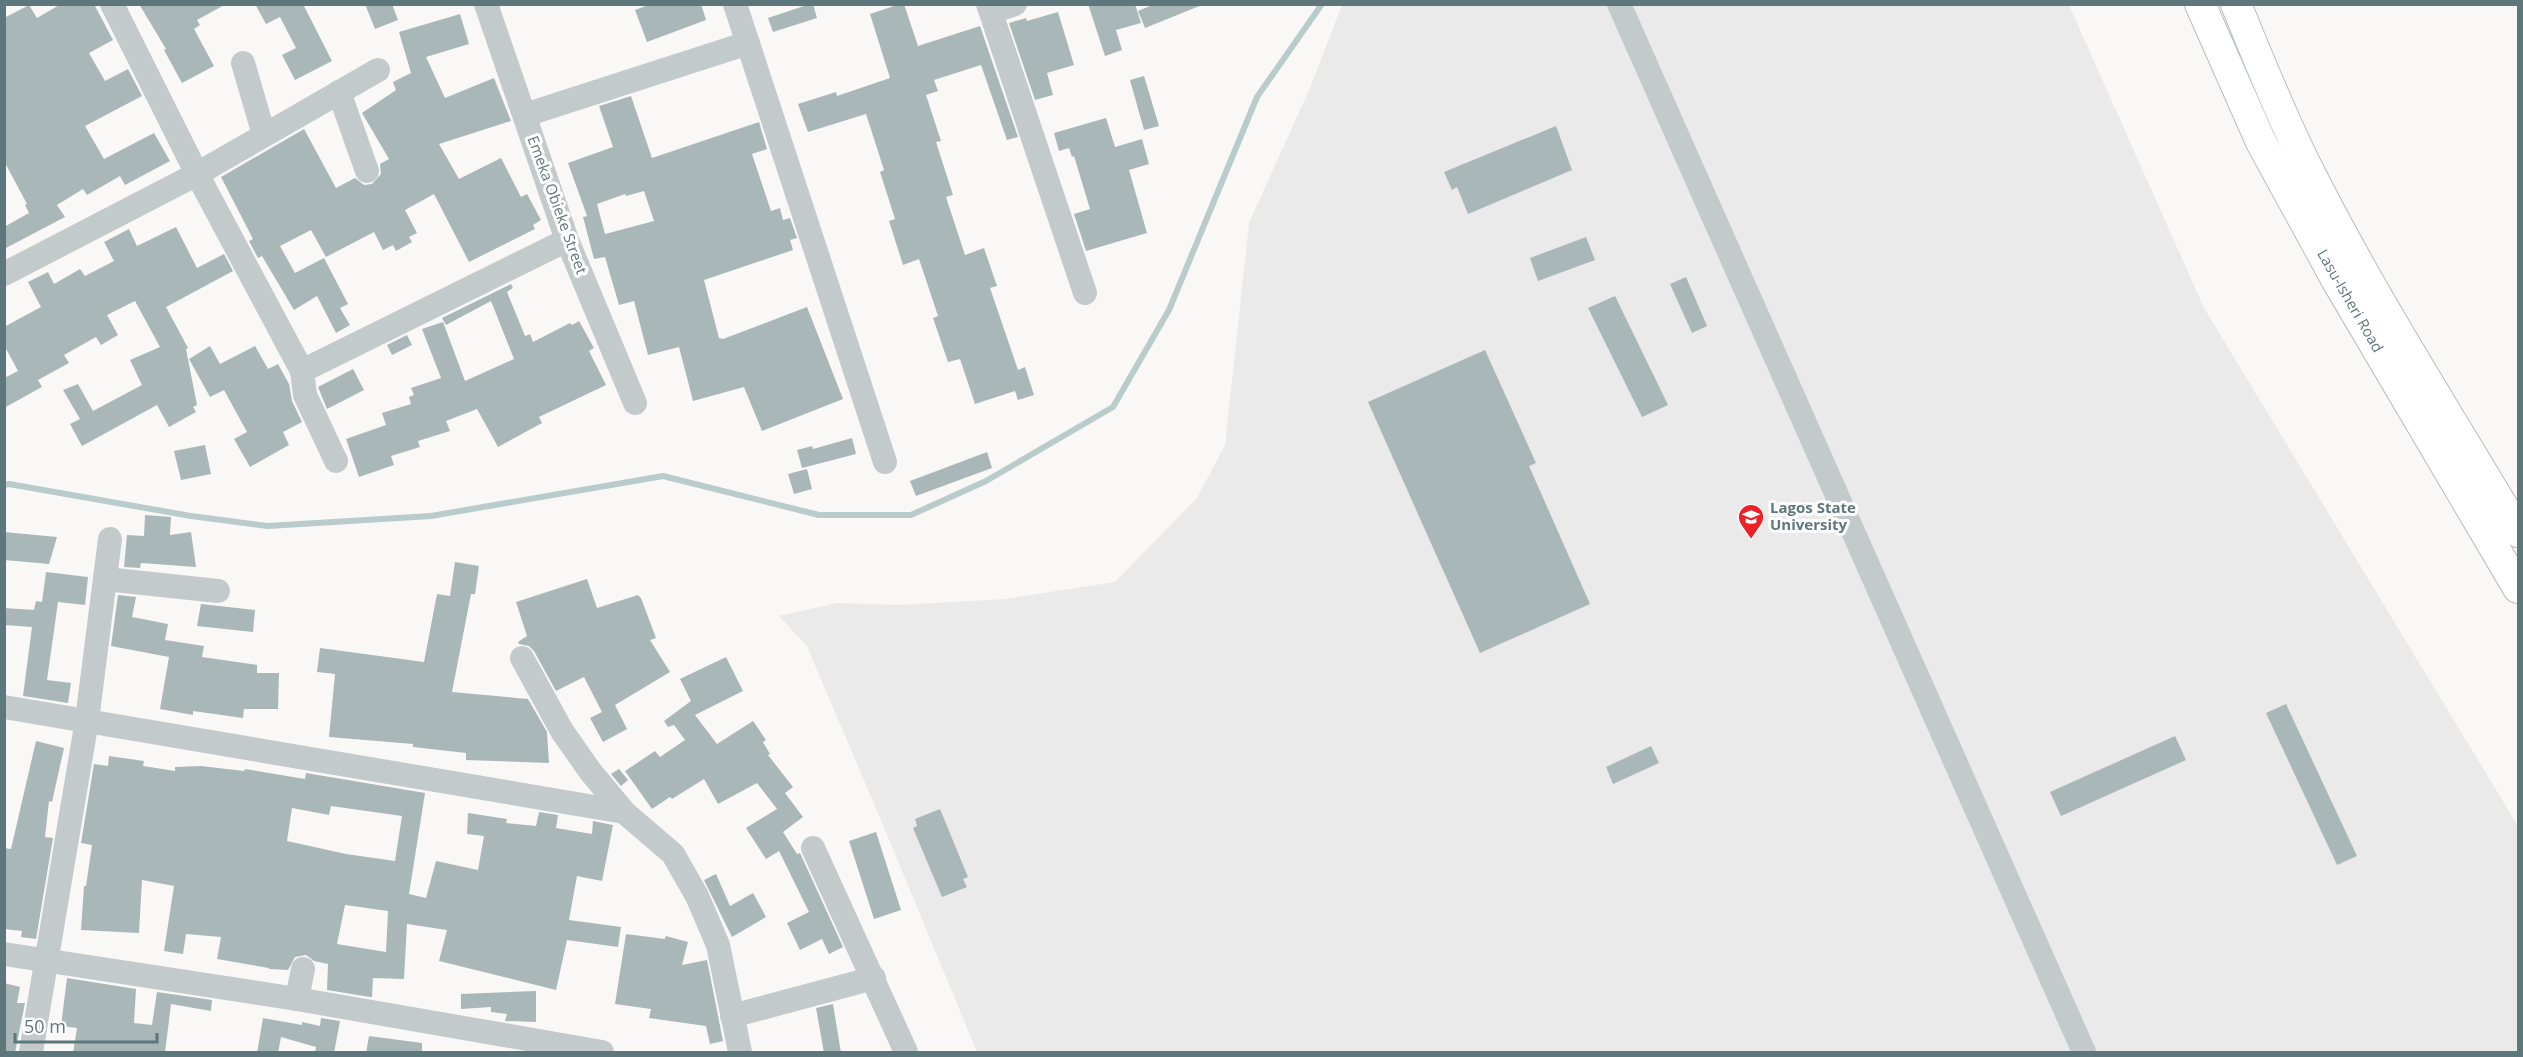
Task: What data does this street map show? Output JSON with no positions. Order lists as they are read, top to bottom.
{
  "streets": {
    "main road": ["Lasu-Isheri Road"],
    "street": ["Emeka Obieke Street"]
  },
  "places": {
    "school or university": ["Lagos State University"]
  },
  "scale_bar": "50 m"
}
